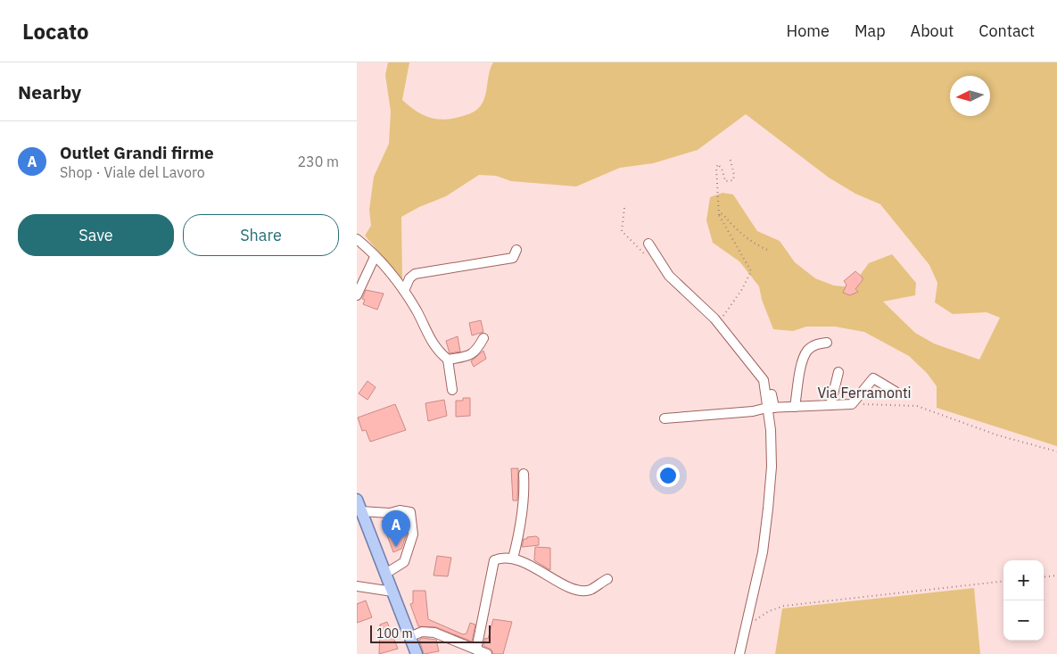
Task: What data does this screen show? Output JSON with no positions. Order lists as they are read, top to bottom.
{
  "streets": {
    "street": ["Via Ferramonti"]
  },
  "scale_bar": "100 m",
  "north": "left",
  "page": {
    "header": "Locato",
    "nav": [
      "Home",
      "Map",
      "About",
      "Contact"
    ],
    "heading": "Nearby",
    "list": [
      {
        "mark": "A",
        "name": "Outlet Grandi firme",
        "note": "Shop · Viale del Lavoro",
        "value": "230 m"
      }
    ],
    "buttons": ["Save", "Share"],
    "pins": "A",
    "map_buttons": ["+", "−"],
    "scale": "100 m"
  }
}
